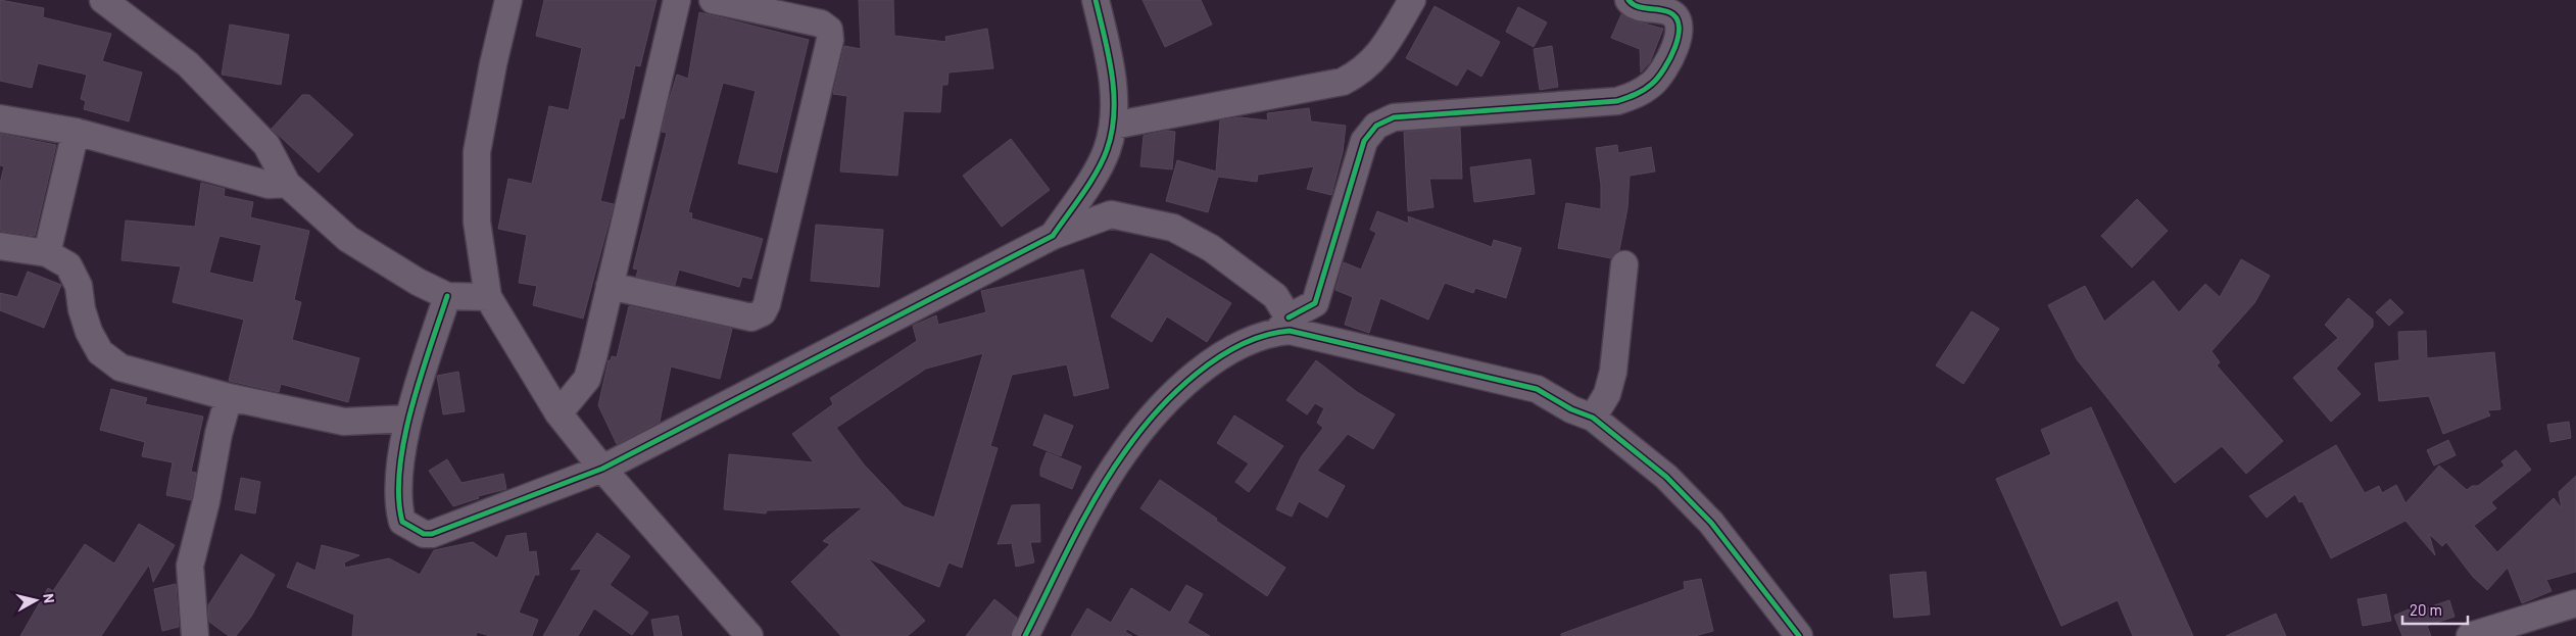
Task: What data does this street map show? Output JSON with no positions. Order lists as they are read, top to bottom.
{
  "scale_bar": "20 m",
  "north": "right"
}
